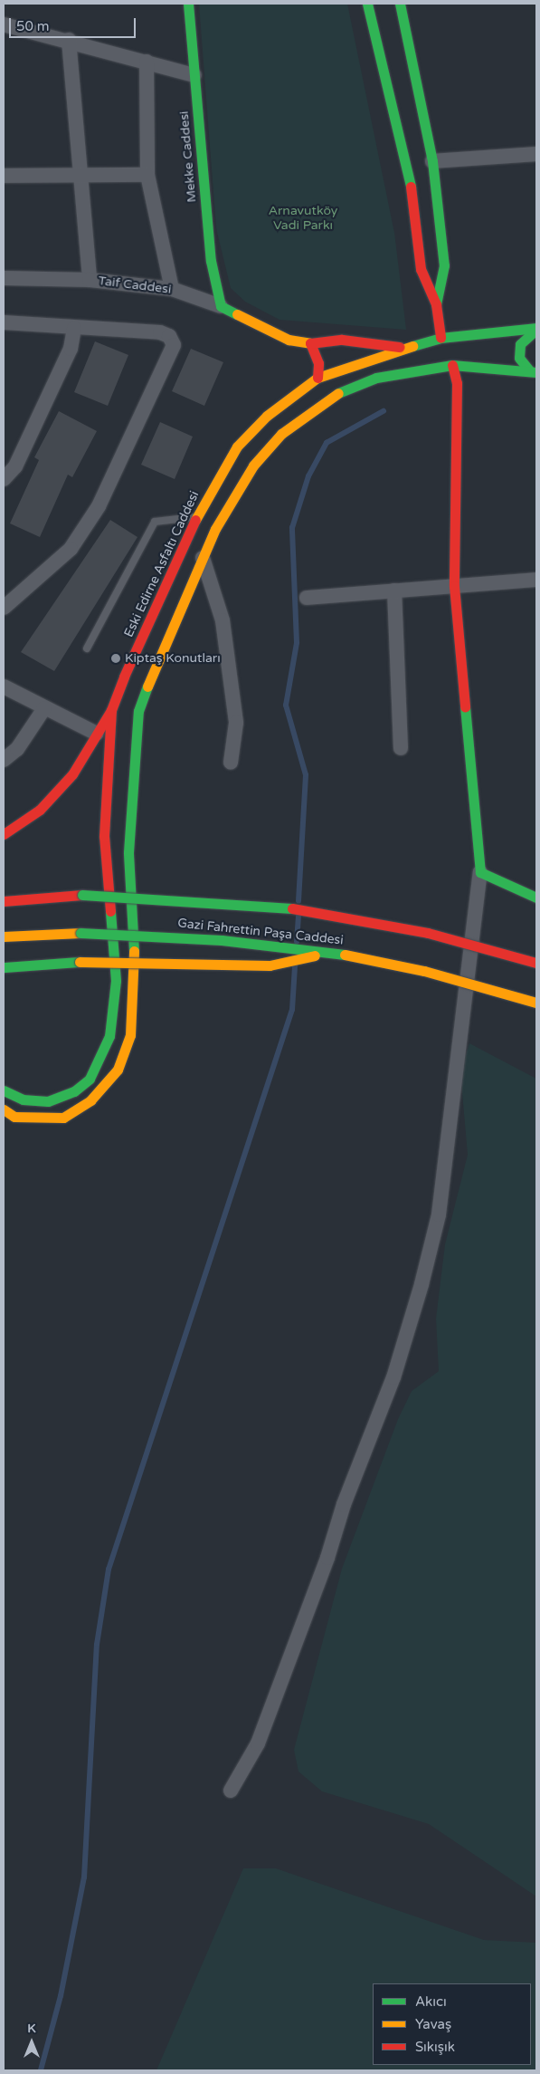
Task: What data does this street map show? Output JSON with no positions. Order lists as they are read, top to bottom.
{
  "streets": {
    "main road": [
      "Mekke Caddesi",
      "Taif Caddesi",
      "Eski Edirne Asfaltı Caddesi",
      "Gazi Fahrettin Paşa Caddesi"
    ]
  },
  "crossings": [
    ["Mekke Caddesi", "Taif Caddesi"],
    ["Taif Caddesi", "Eski Edirne Asfaltı Caddesi"]
  ],
  "parks": ["Arnavutköy Vadi Parkı"],
  "places": ["Kiptaş Konutları"],
  "legend": ["Akıcı", "Yavaş", "Sıkışık"],
  "scale_bar": "50 m",
  "north": "top"
}
